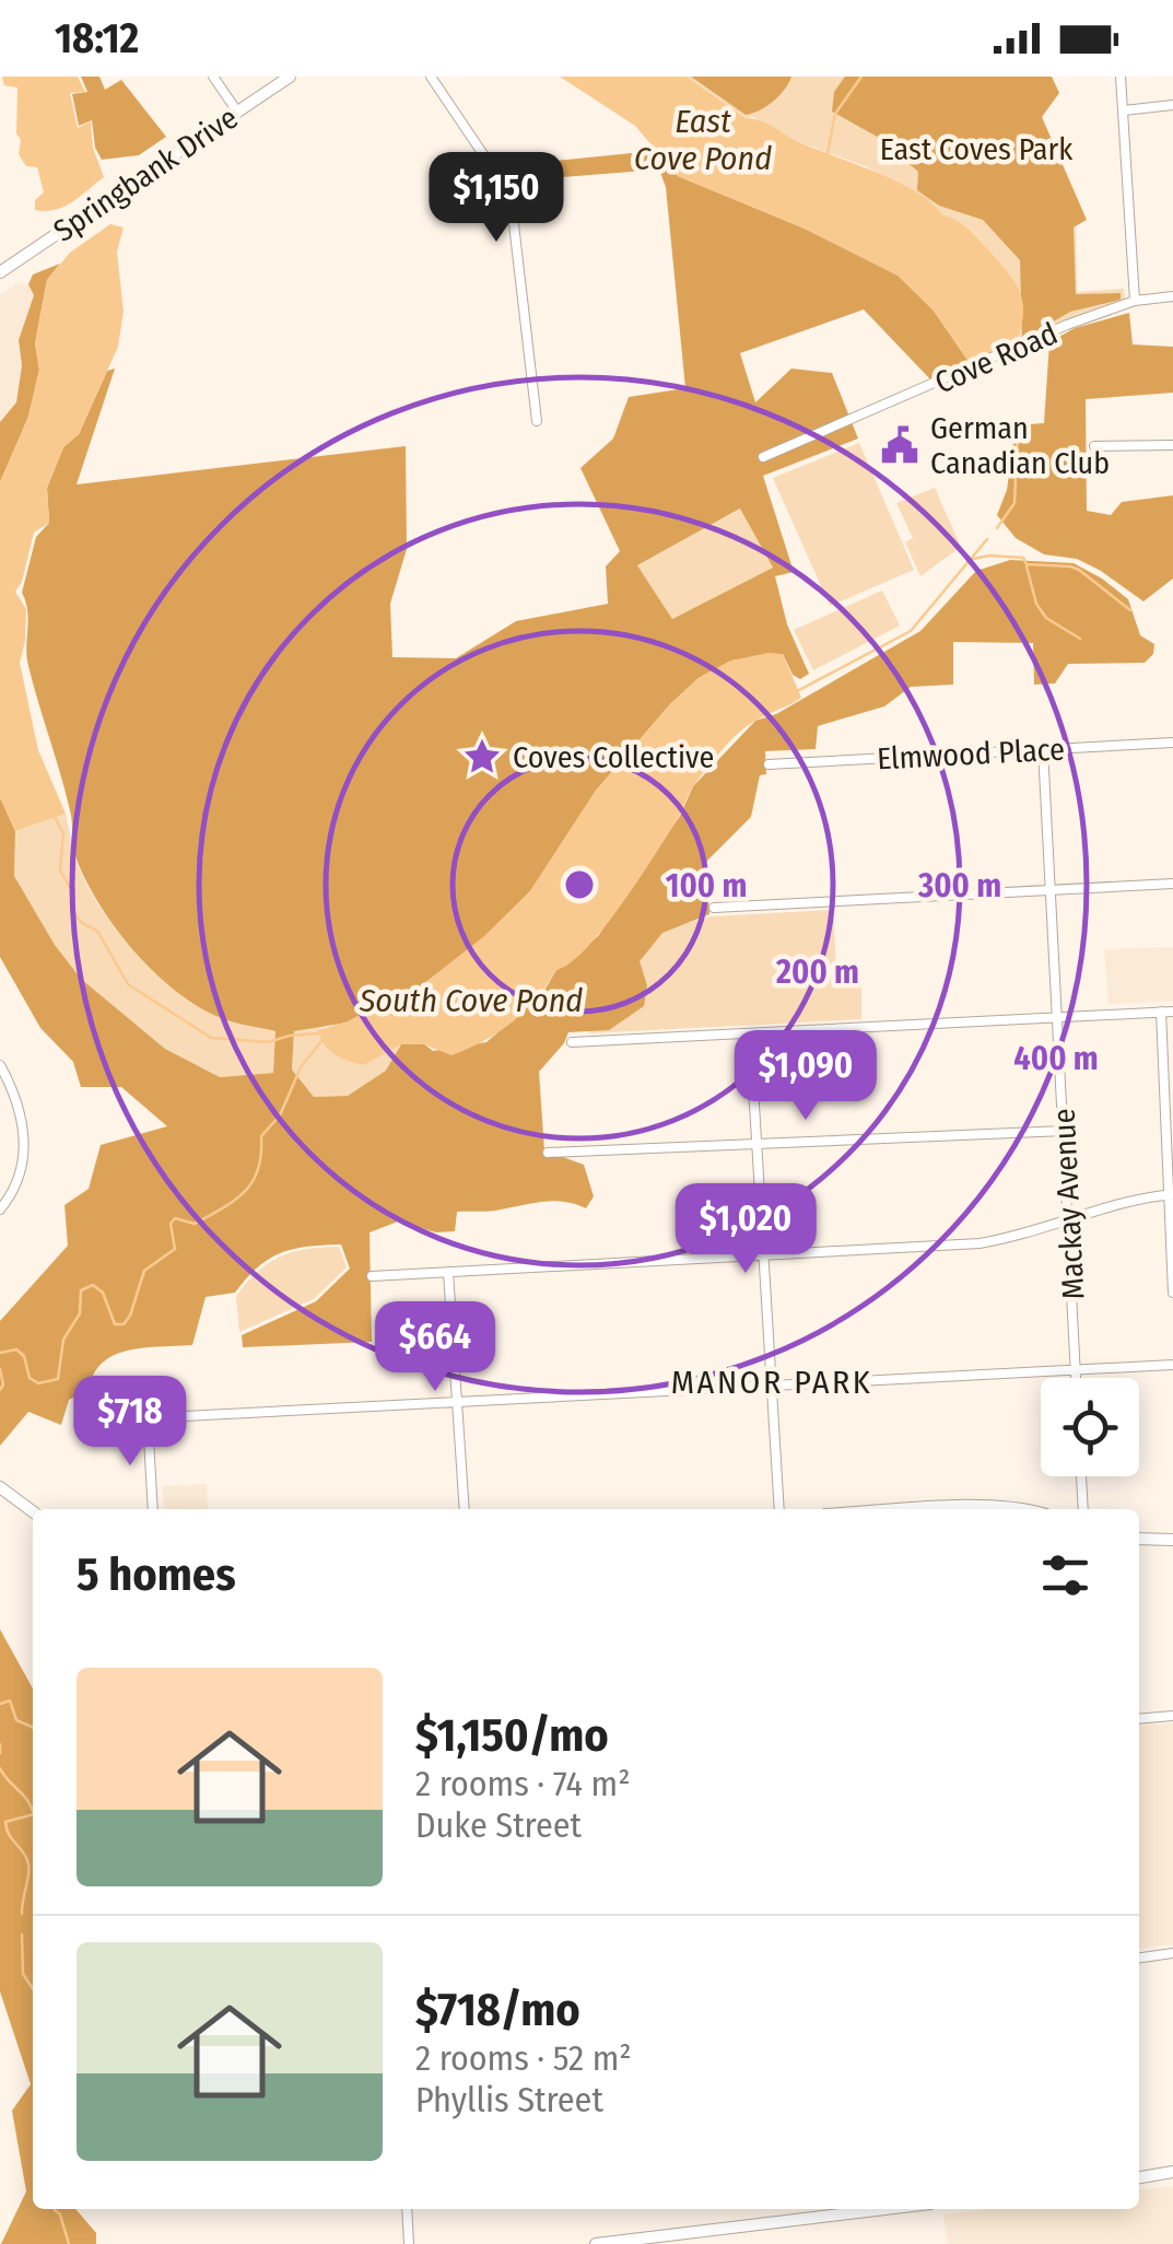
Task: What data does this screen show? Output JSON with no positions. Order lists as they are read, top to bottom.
{
  "streets": {
    "street": [
      "Springbank Drive",
      "Cove Road",
      "Elmwood Place",
      "Mackay Avenue"
    ]
  },
  "crossings": [
    ["Elmwood Place", "Mackay Avenue"]
  ],
  "districts": ["MANOR PARK"],
  "water": ["East Cove Pond", "South Cove Pond"],
  "parks": ["East Coves Park"],
  "places": {
    "public building": ["German Canadian Club"],
    "place": ["Coves Collective"]
  },
  "page": {
    "status": "18:12",
    "price": [
      "$1,150",
      "$1,090",
      "$1,020",
      "$664",
      "$718"
    ],
    "heading": "5 homes",
    "list": [
      {
        "name": "$1,150/mo",
        "note": "2 rooms · 74 m² · Duke Street"
      },
      {
        "name": "$718/mo",
        "note": "2 rooms · 52 m² · Phyllis Street"
      }
    ]
  },
  "rings": [
    "100 m",
    "300 m",
    "200 m",
    "400 m"
  ]
}
